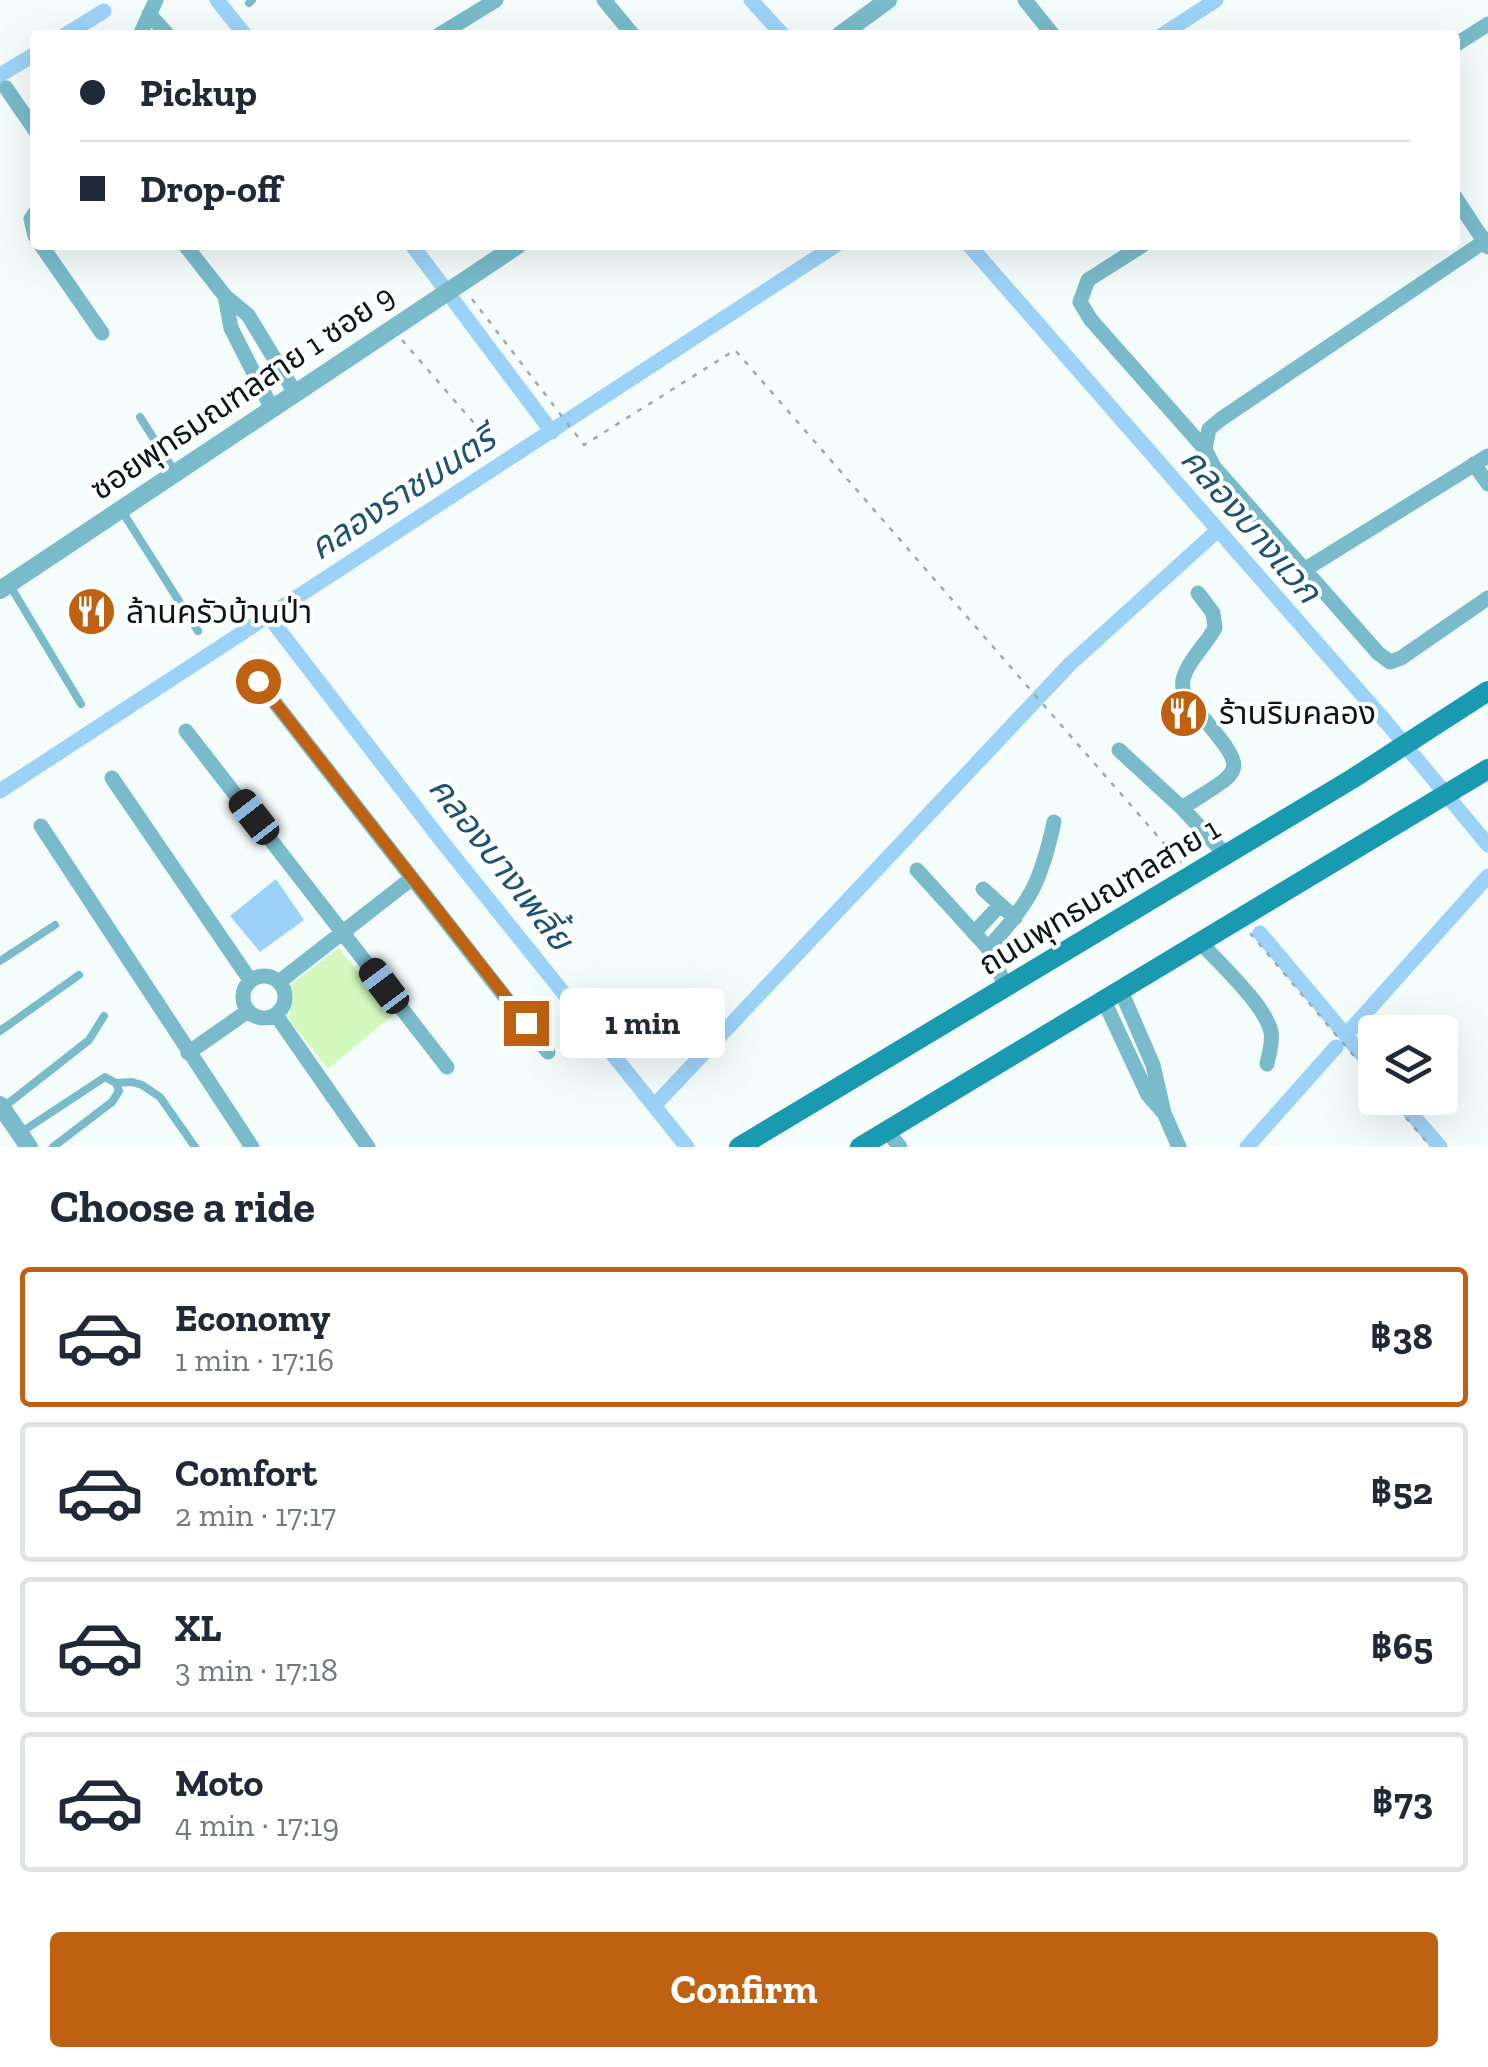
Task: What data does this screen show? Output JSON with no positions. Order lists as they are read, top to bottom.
{
  "streets": {
    "main road": ["ถนนพุทธมณฑลสาย 1"],
    "street": ["ซอยพุทธมณฑลสาย 1 ซอย 9"]
  },
  "water": ["คลองราชมนตรี", "คลองบางแวก", "คลองบางเพลี้ย"],
  "places": {
    "restaurant": ["ล้านครัวบ้านป่า", "ร้านริมคลอง"]
  },
  "page": {
    "banner": ["Pickup", "Drop-off"],
    "bubble": "1 min",
    "heading": "Choose a ride",
    "list": [
      {
        "name": "Economy",
        "note": "1 min · 17:16",
        "value": "฿38"
      },
      {
        "name": "Comfort",
        "note": "2 min · 17:17",
        "value": "฿52"
      },
      {
        "name": "XL",
        "note": "3 min · 17:18",
        "value": "฿65"
      },
      {
        "name": "Moto",
        "note": "4 min · 17:19",
        "value": "฿73"
      }
    ],
    "buttons": "Confirm"
  }
}
